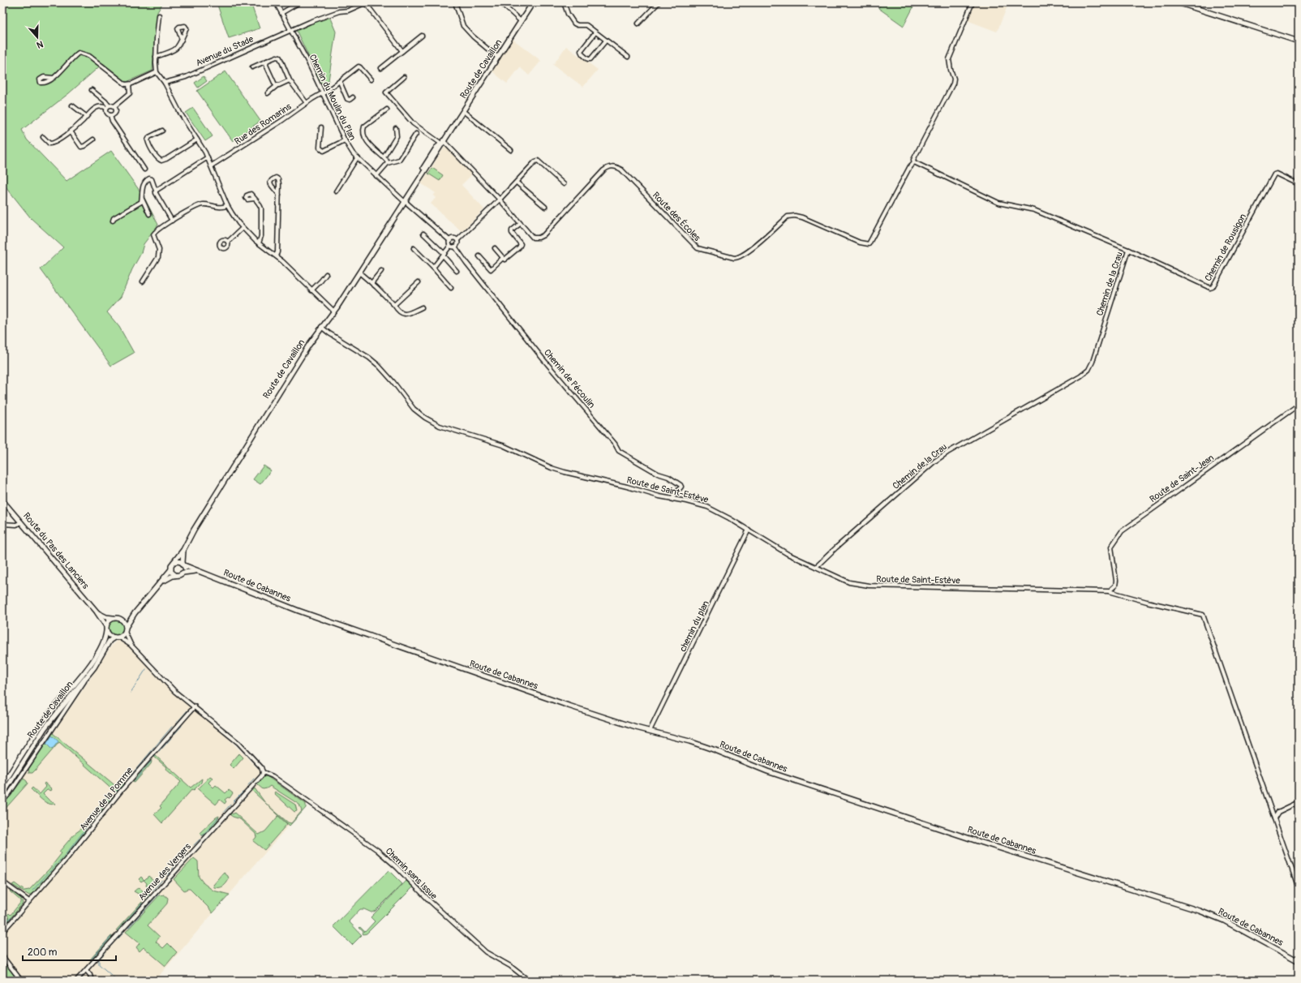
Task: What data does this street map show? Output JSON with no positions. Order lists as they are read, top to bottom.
{
  "streets": {
    "main road": ["Route de Cavaillon", "Route du Pas des Lanciers", "Route de Cabannes"],
    "street": [
      "Avenue du Stade",
      "Chemin du Moulin du Plan",
      "Rue des Romarins",
      "Route des Écoles",
      "Chemin de Rousigon",
      "Chemin de la Crau",
      "Chemin de Pécoulin",
      "Route de Saint-Jean",
      "Route de Saint-Estève",
      "chemin du plan",
      "Avenue de la Pomme",
      "Avenue des Vergers",
      "Chemin sans Issue"
    ]
  },
  "crossings": [
    ["Avenue du Stade", "Chemin du Moulin du Plan"],
    ["Route de Cavaillon", "Chemin du Moulin du Plan"],
    ["Route de Cavaillon", "Route des Écoles"],
    ["Route de Cavaillon", "Route de Saint-Estève"],
    ["Route de Cavaillon", "Route du Pas des Lanciers"],
    ["Route de Cavaillon", "Route de Cabannes"],
    ["Chemin du Moulin du Plan", "Rue des Romarins"],
    ["Route des Écoles", "Chemin de la Crau"],
    ["Chemin de Rousigon", "Chemin de la Crau"],
    ["Chemin de la Crau", "Route de Saint-Estève"],
    ["Chemin de Pécoulin", "Route de Saint-Estève"],
    ["Route de Saint-Jean", "Route de Saint-Estève"],
    ["Route de Saint-Estève", "chemin du plan"],
    ["Route de Cabannes", "chemin du plan"],
    ["Avenue des Vergers", "Chemin sans Issue"]
  ],
  "scale_bar": "200 m",
  "north": "bottom"
}
